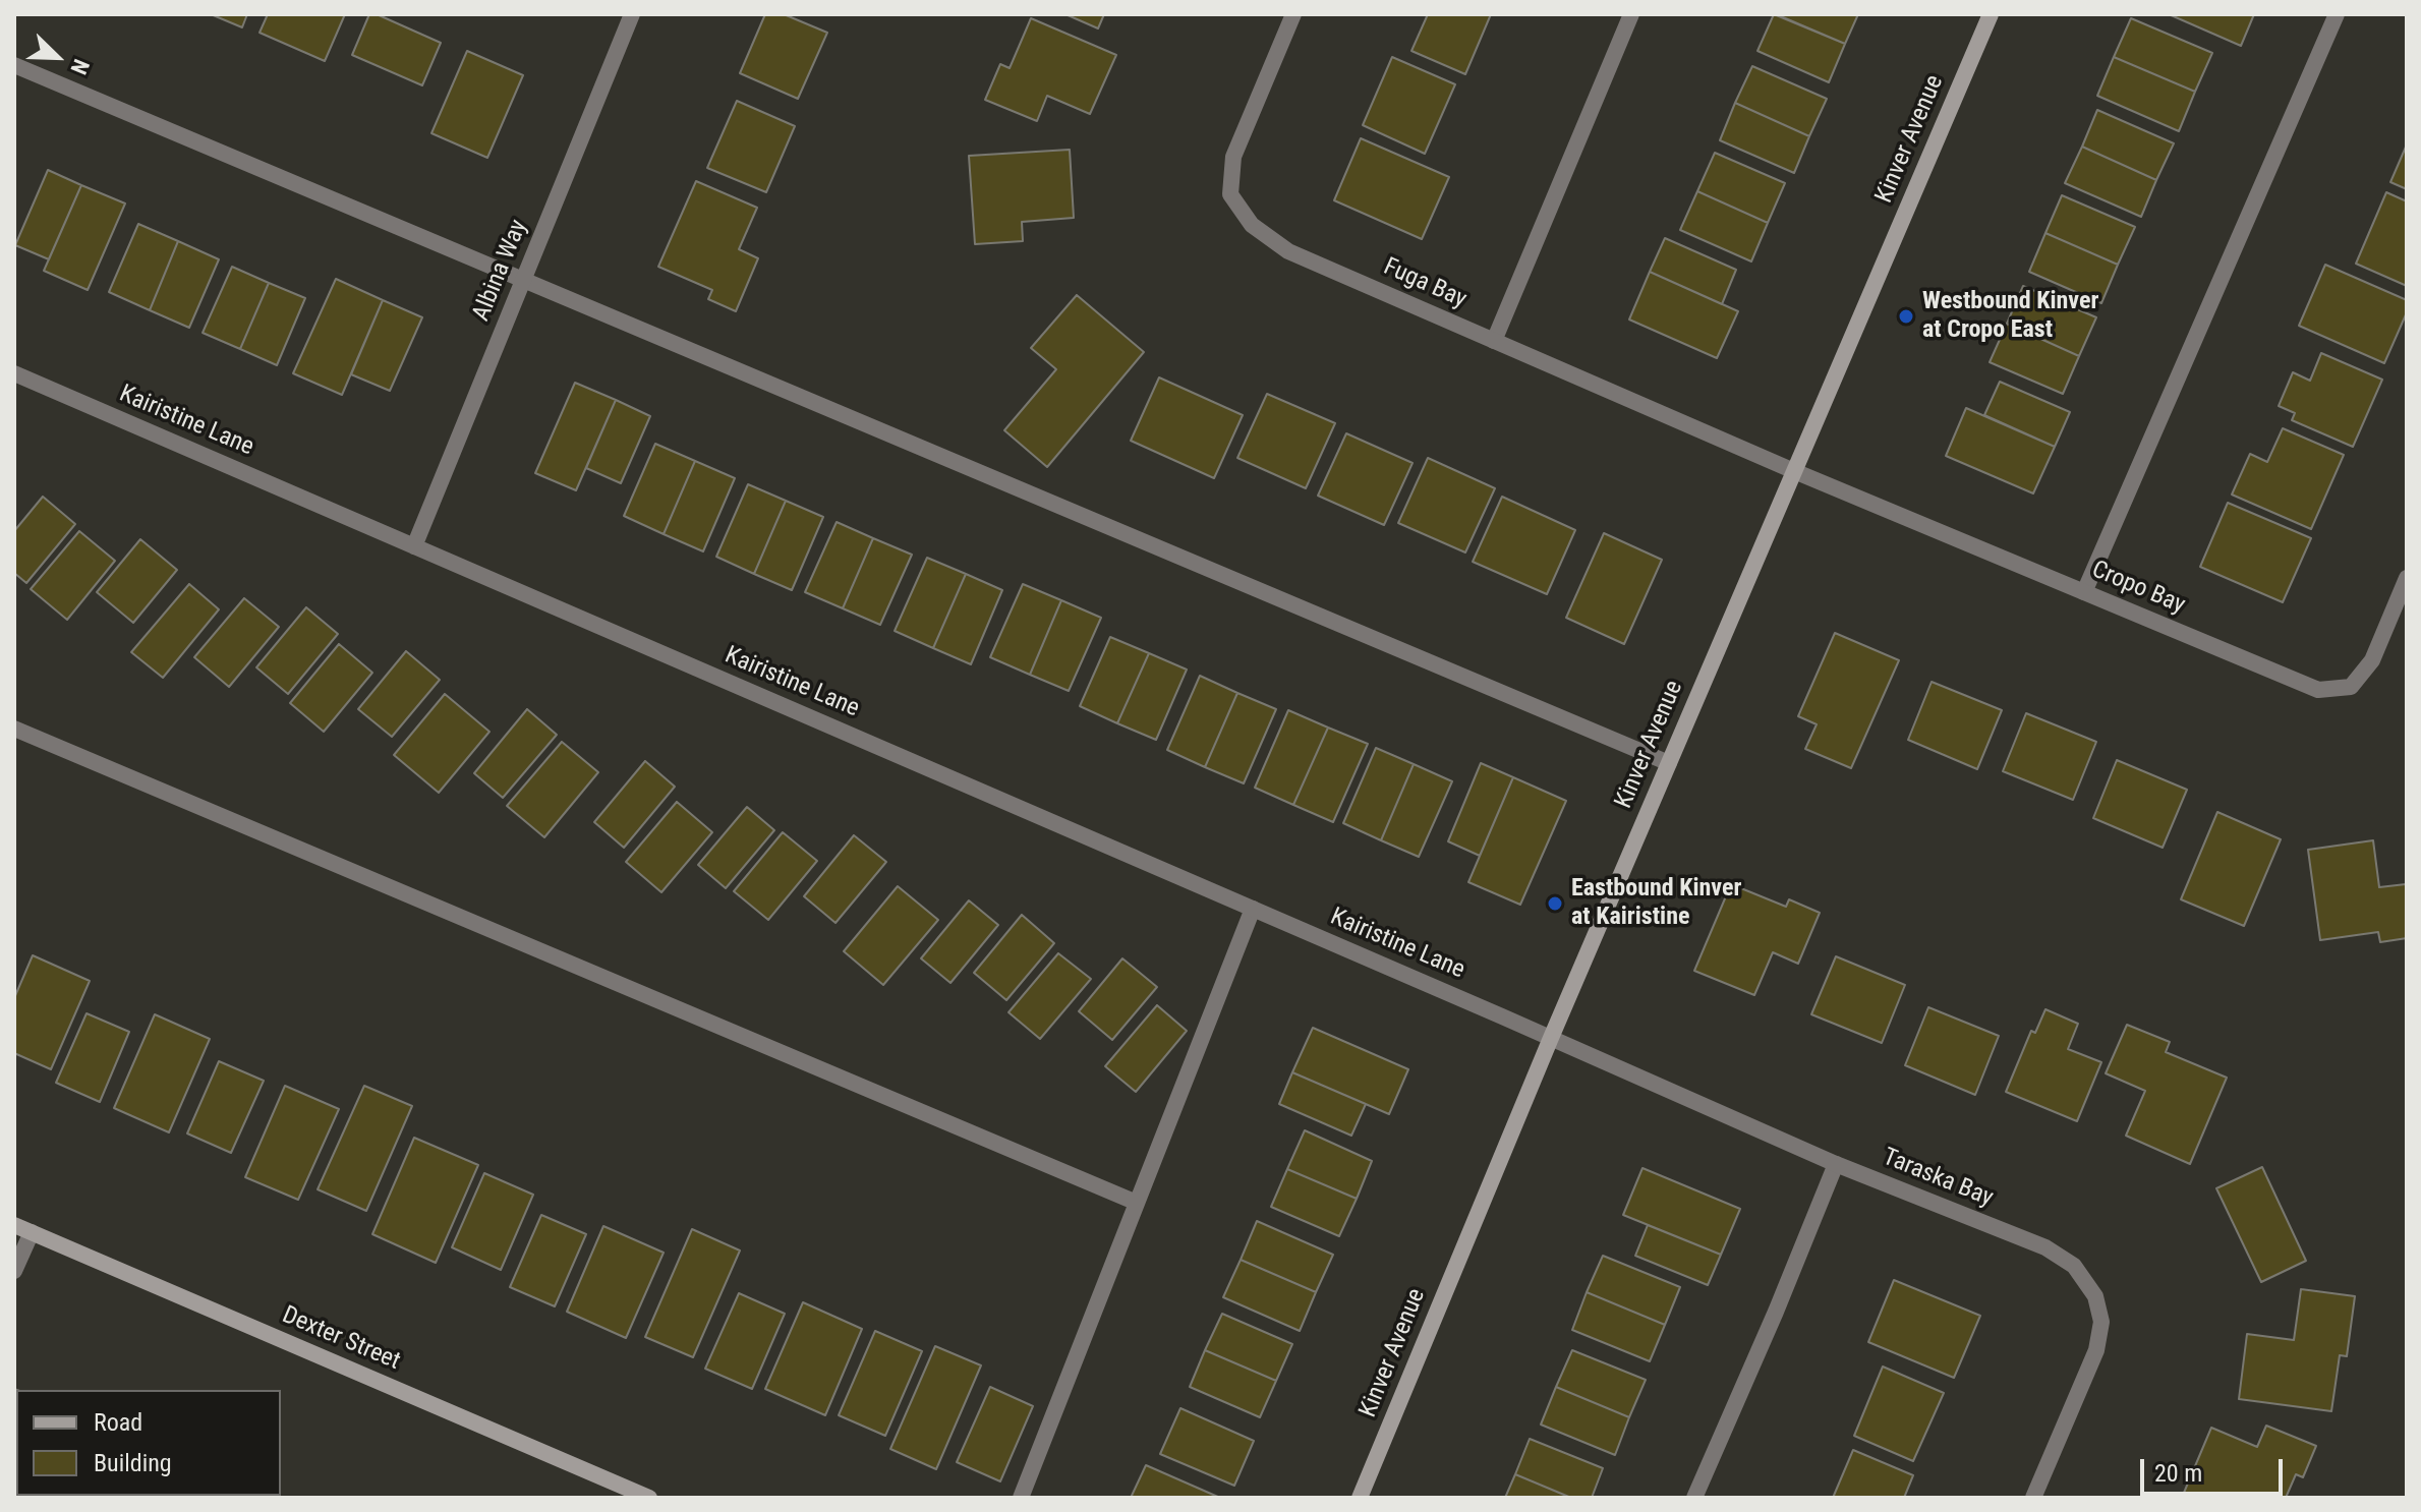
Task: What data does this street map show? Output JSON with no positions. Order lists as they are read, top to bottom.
{
  "streets": {
    "street": [
      "Kinver Avenue",
      "Albina Way",
      "Fuga Bay",
      "Kairistine Lane",
      "Cropo Bay",
      "Taraska Bay",
      "Dexter Street"
    ]
  },
  "crossings": [
    ["Kinver Avenue", "Fuga Bay"],
    ["Kinver Avenue", "Kairistine Lane"],
    ["Kinver Avenue", "Cropo Bay"],
    ["Kinver Avenue", "Taraska Bay"],
    ["Albina Way", "Kairistine Lane"],
    ["Fuga Bay", "Cropo Bay"],
    ["Kairistine Lane", "Taraska Bay"]
  ],
  "places": ["Westbound Kinver at Cropo East", "Eastbound Kinver at Kairistine"],
  "legend": ["Road", "Building"],
  "scale_bar": "20 m",
  "north": "bottom right"
}
